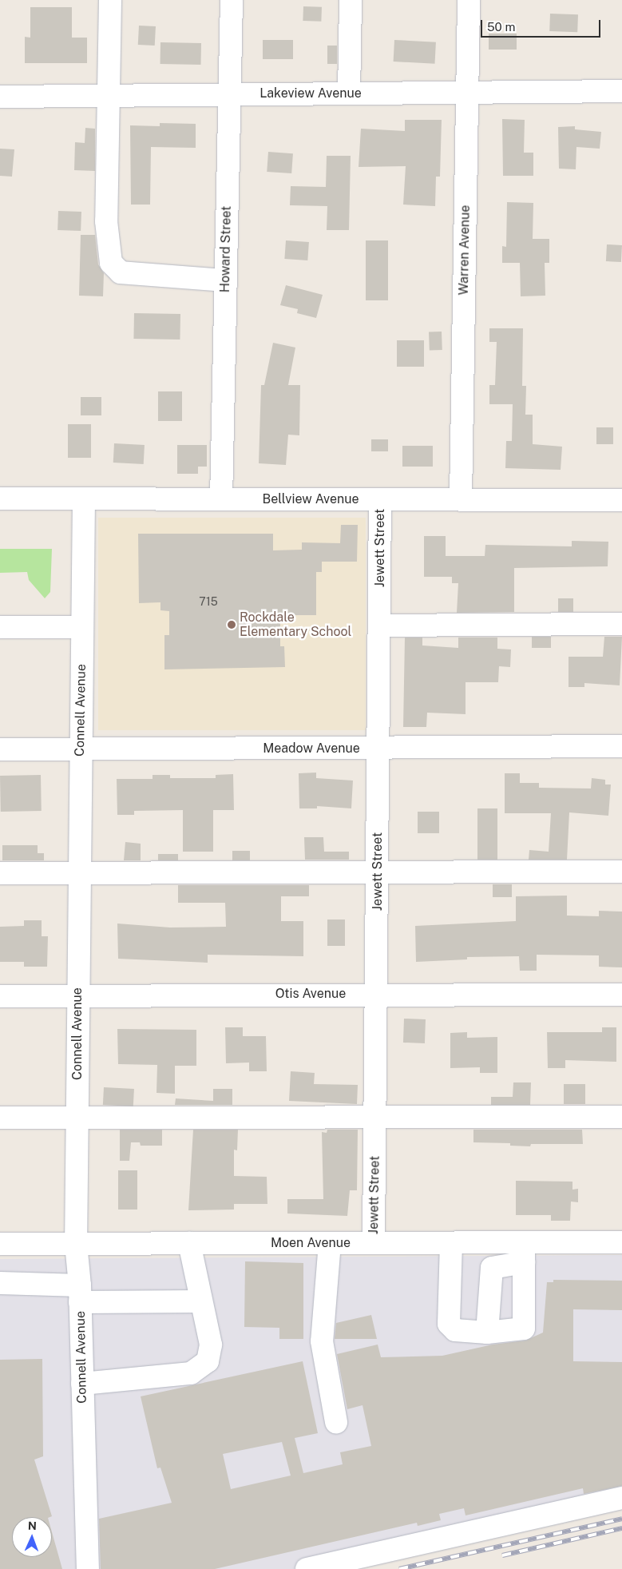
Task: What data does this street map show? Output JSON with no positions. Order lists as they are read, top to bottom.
{
  "streets": {
    "street": [
      "Lakeview Avenue",
      "Howard Street",
      "Warren Avenue",
      "Bellview Avenue",
      "Jewett Street",
      "Connell Avenue",
      "Meadow Avenue",
      "Otis Avenue",
      "Moen Avenue"
    ]
  },
  "crossings": [
    ["Lakeview Avenue", "Howard Street"],
    ["Lakeview Avenue", "Warren Avenue"],
    ["Howard Street", "Bellview Avenue"],
    ["Warren Avenue", "Bellview Avenue"],
    ["Bellview Avenue", "Jewett Street"],
    ["Bellview Avenue", "Connell Avenue"],
    ["Jewett Street", "Meadow Avenue"],
    ["Jewett Street", "Otis Avenue"],
    ["Jewett Street", "Moen Avenue"],
    ["Connell Avenue", "Meadow Avenue"],
    ["Connell Avenue", "Otis Avenue"],
    ["Connell Avenue", "Moen Avenue"]
  ],
  "places": ["Rockdale Elementary School"],
  "house_numbers": ["715"],
  "scale_bar": "50 m",
  "north": "top"
}
